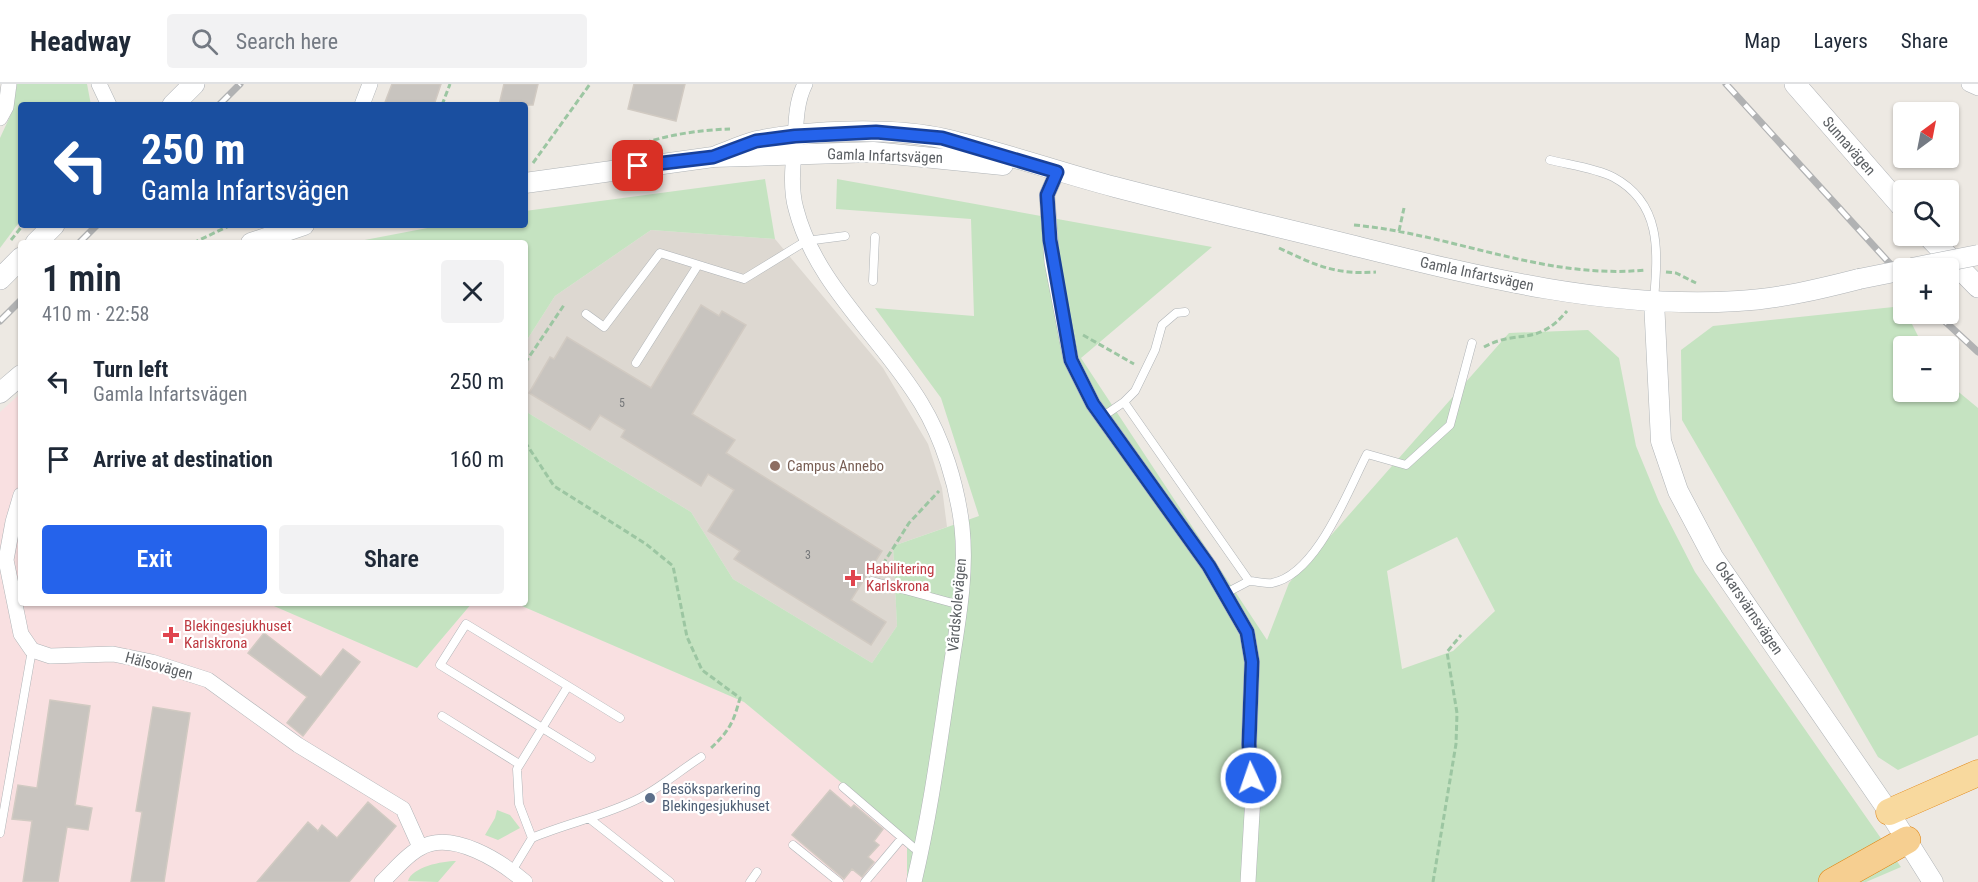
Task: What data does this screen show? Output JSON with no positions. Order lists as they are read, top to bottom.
{
  "streets": {
    "main road": ["Sunnavägen"],
    "street": [
      "Gamla Infartsvägen",
      "Vårdskolevägen",
      "Oskarsvärnsvägen",
      "Hälsovägen"
    ]
  },
  "crossings": [
    ["Gamla Infartsvägen", "Vårdskolevägen"],
    ["Gamla Infartsvägen", "Oskarsvärnsvägen"]
  ],
  "places": {
    "other": ["Campus Annebo", "Besöksparkering Blekingesjukhuset"],
    "health": ["Habilitering Karlskrona", "Blekingesjukhuset Karlskrona"]
  },
  "house_numbers": ["5", "3"],
  "north": "top right",
  "page": {
    "header": "Headway",
    "search": "Search here",
    "nav": ["Map", "Layers", "Share"],
    "map_buttons": ["+", "−"],
    "turn": ["250 m", "Gamla Infartsvägen"],
    "heading": ["1 min", "410 m · 22:58"],
    "list": [
      {
        "name": "Turn left",
        "note": "Gamla Infartsvägen",
        "value": "250 m"
      },
      {
        "name": "Arrive at destination",
        "value": "160 m"
      }
    ],
    "buttons": ["Exit", "Share"]
  }
}
